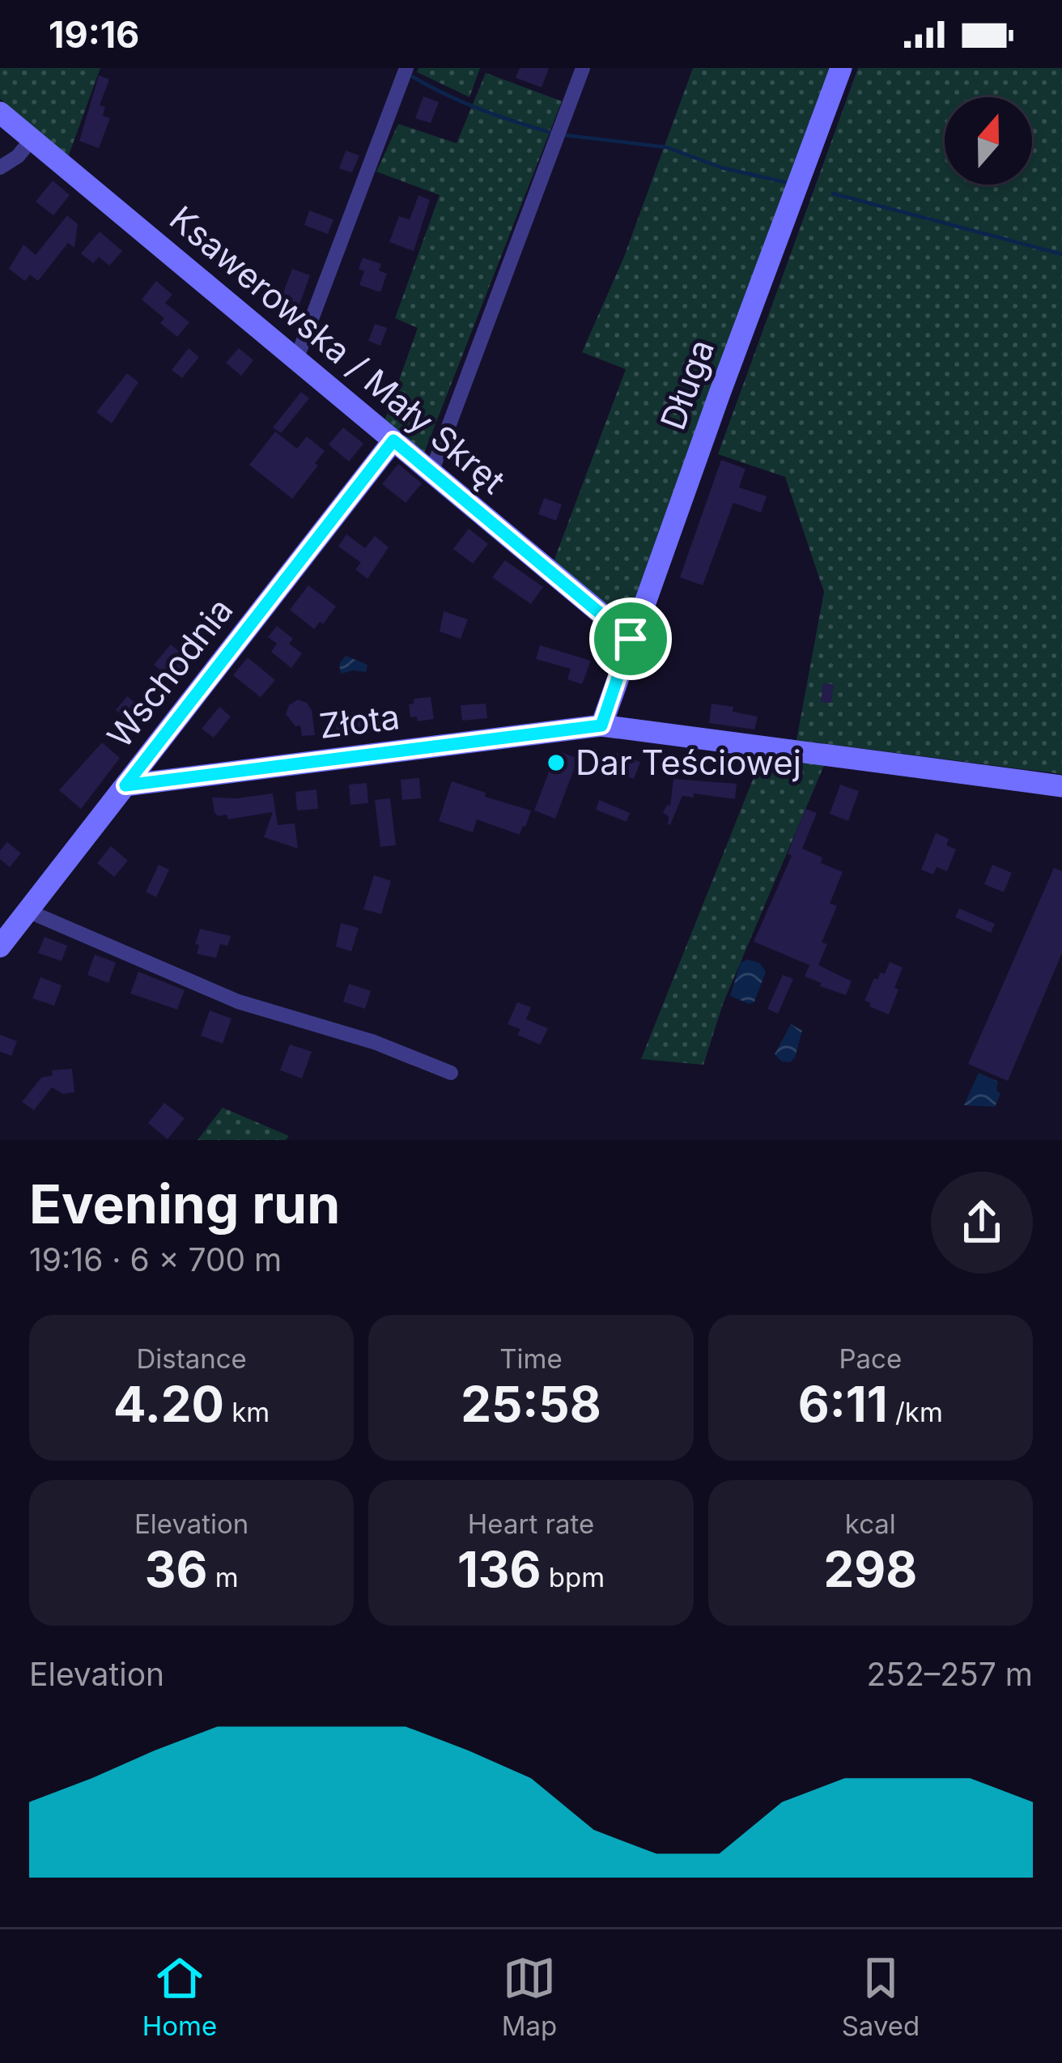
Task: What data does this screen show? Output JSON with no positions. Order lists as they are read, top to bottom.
{
  "streets": {
    "street": [
      "Ksawerowska / Mały Skręt",
      "Długa",
      "Wschodnia",
      "Złota"
    ]
  },
  "crossings": [
    ["Ksawerowska / Mały Skręt", "Długa"],
    ["Ksawerowska / Mały Skręt", "Wschodnia"],
    ["Długa", "Złota"],
    ["Wschodnia", "Złota"]
  ],
  "places": ["Dar Teściowej"],
  "north": "top",
  "page": {
    "status": "19:16",
    "heading": ["Evening run", "19:16 · 6 × 700 m"],
    "stats": [
      ["Distance", "4.20 km"],
      ["Time", "25:58"],
      ["Pace", "6:11 /km"],
      ["Elevation", "36 m"],
      ["Heart rate", "136 bpm"],
      ["kcal", "298"]
    ],
    "chart": ["Elevation", "252–257 m"],
    "tabs": ["Home", "Map", "Saved"]
  }
}
